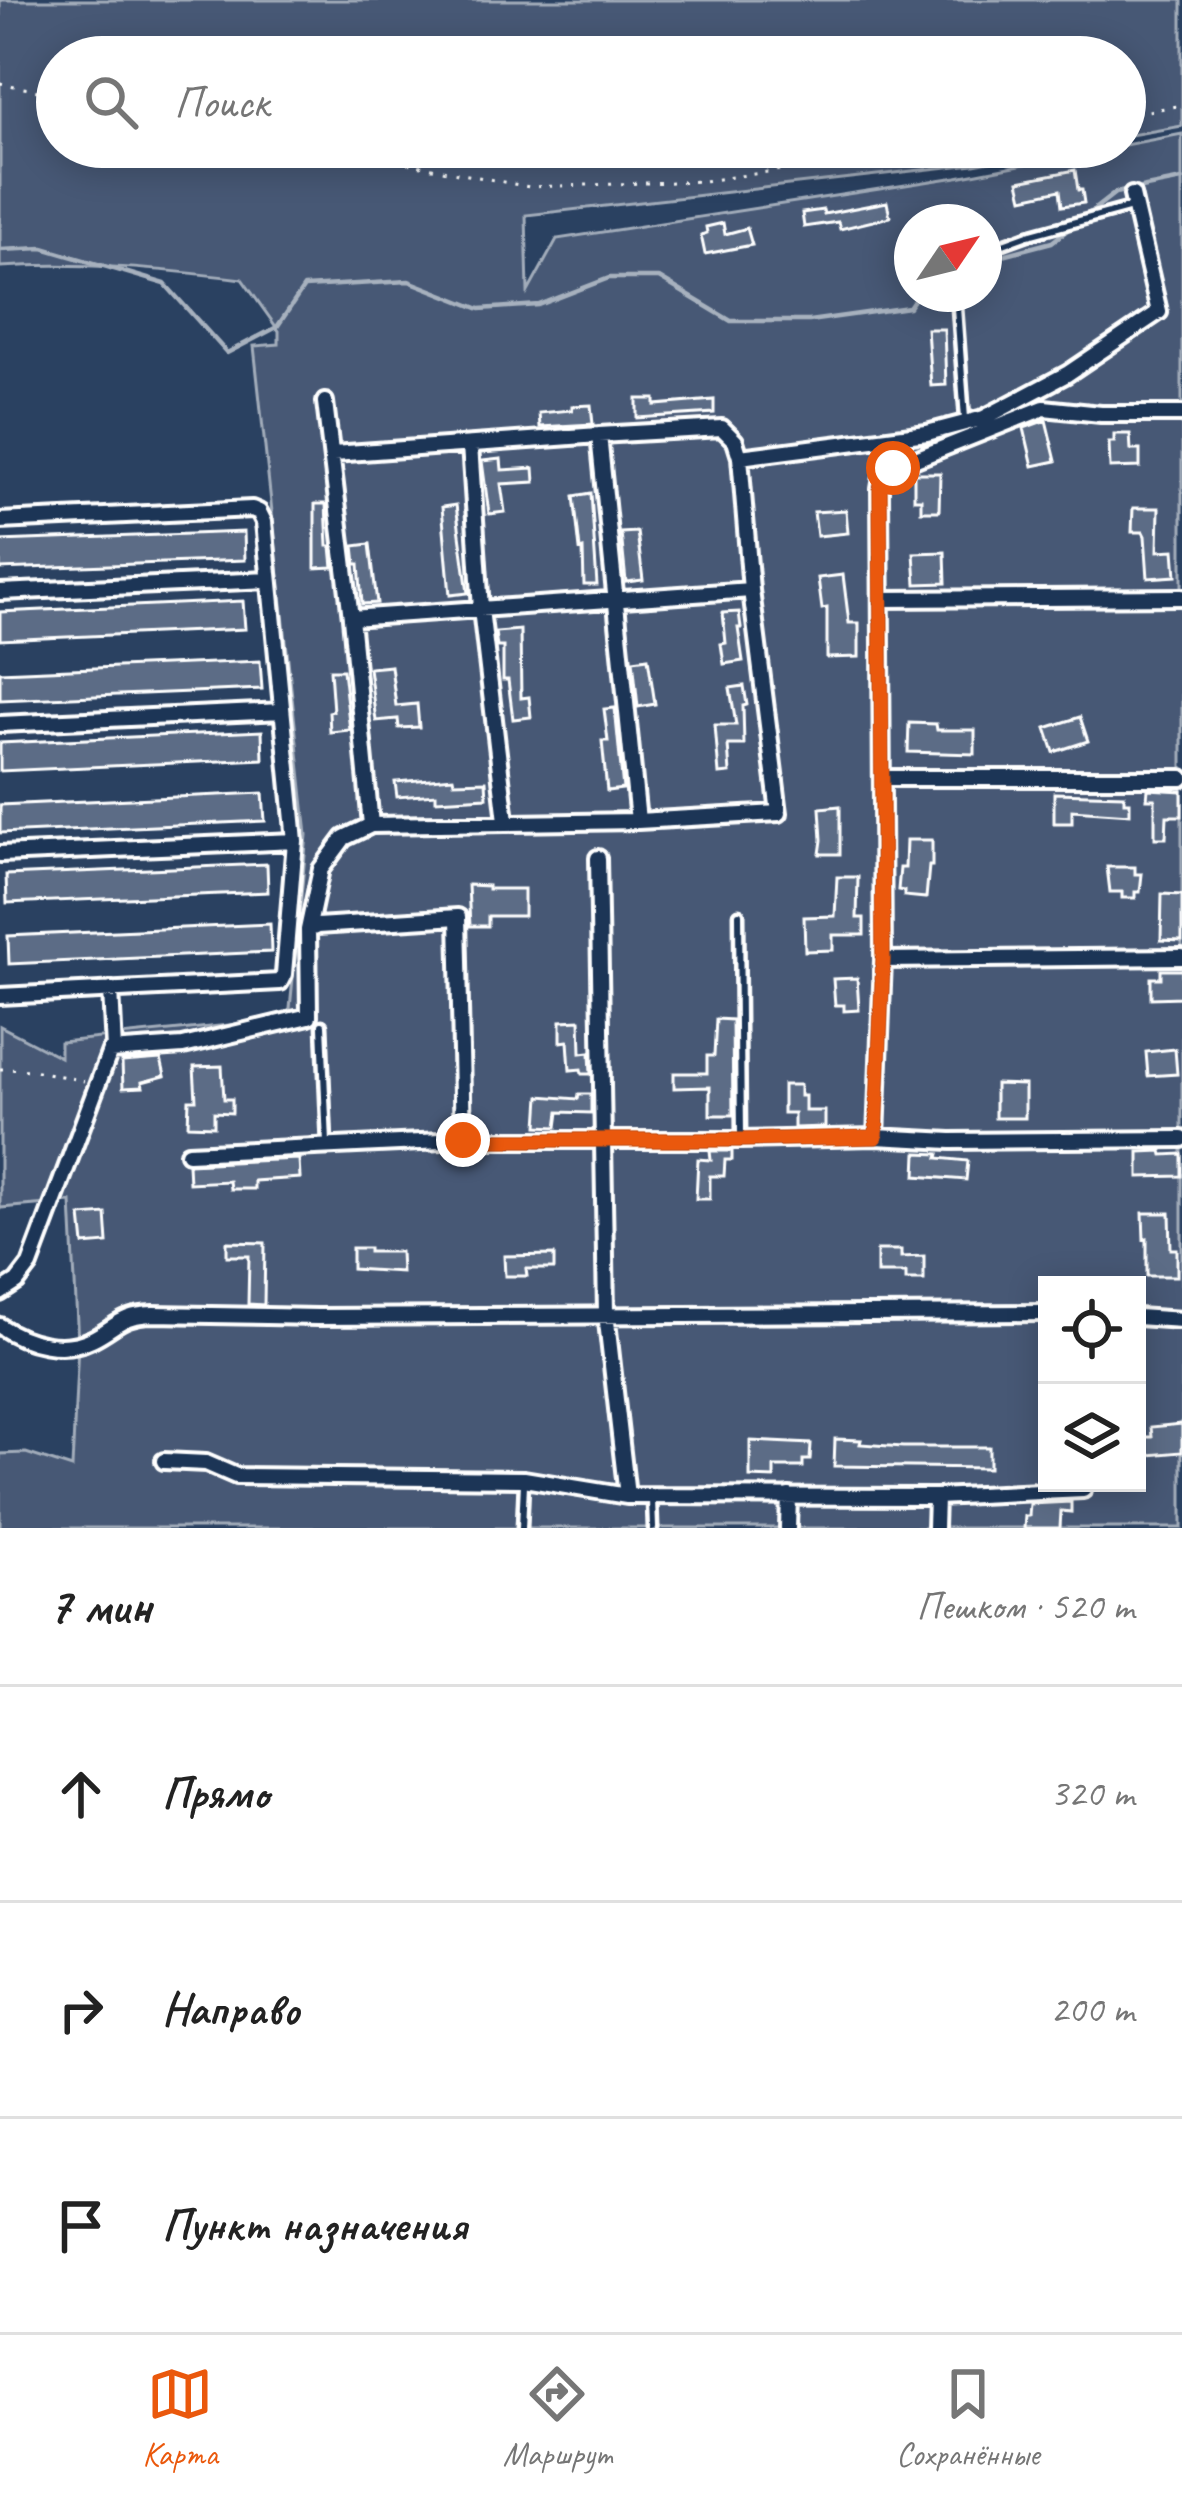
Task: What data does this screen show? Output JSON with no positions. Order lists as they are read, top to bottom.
{
  "north": "top right",
  "page": {
    "search": "Поиск",
    "heading": ["7 мин", "Пешком · 520 m"],
    "list": [
      ["Прямо", "320 m"],
      ["Направо", "200 m"],
      "Пункт назначения"
    ],
    "nav": ["Карта", "Маршрут", "Сохранённые"]
  }
}
